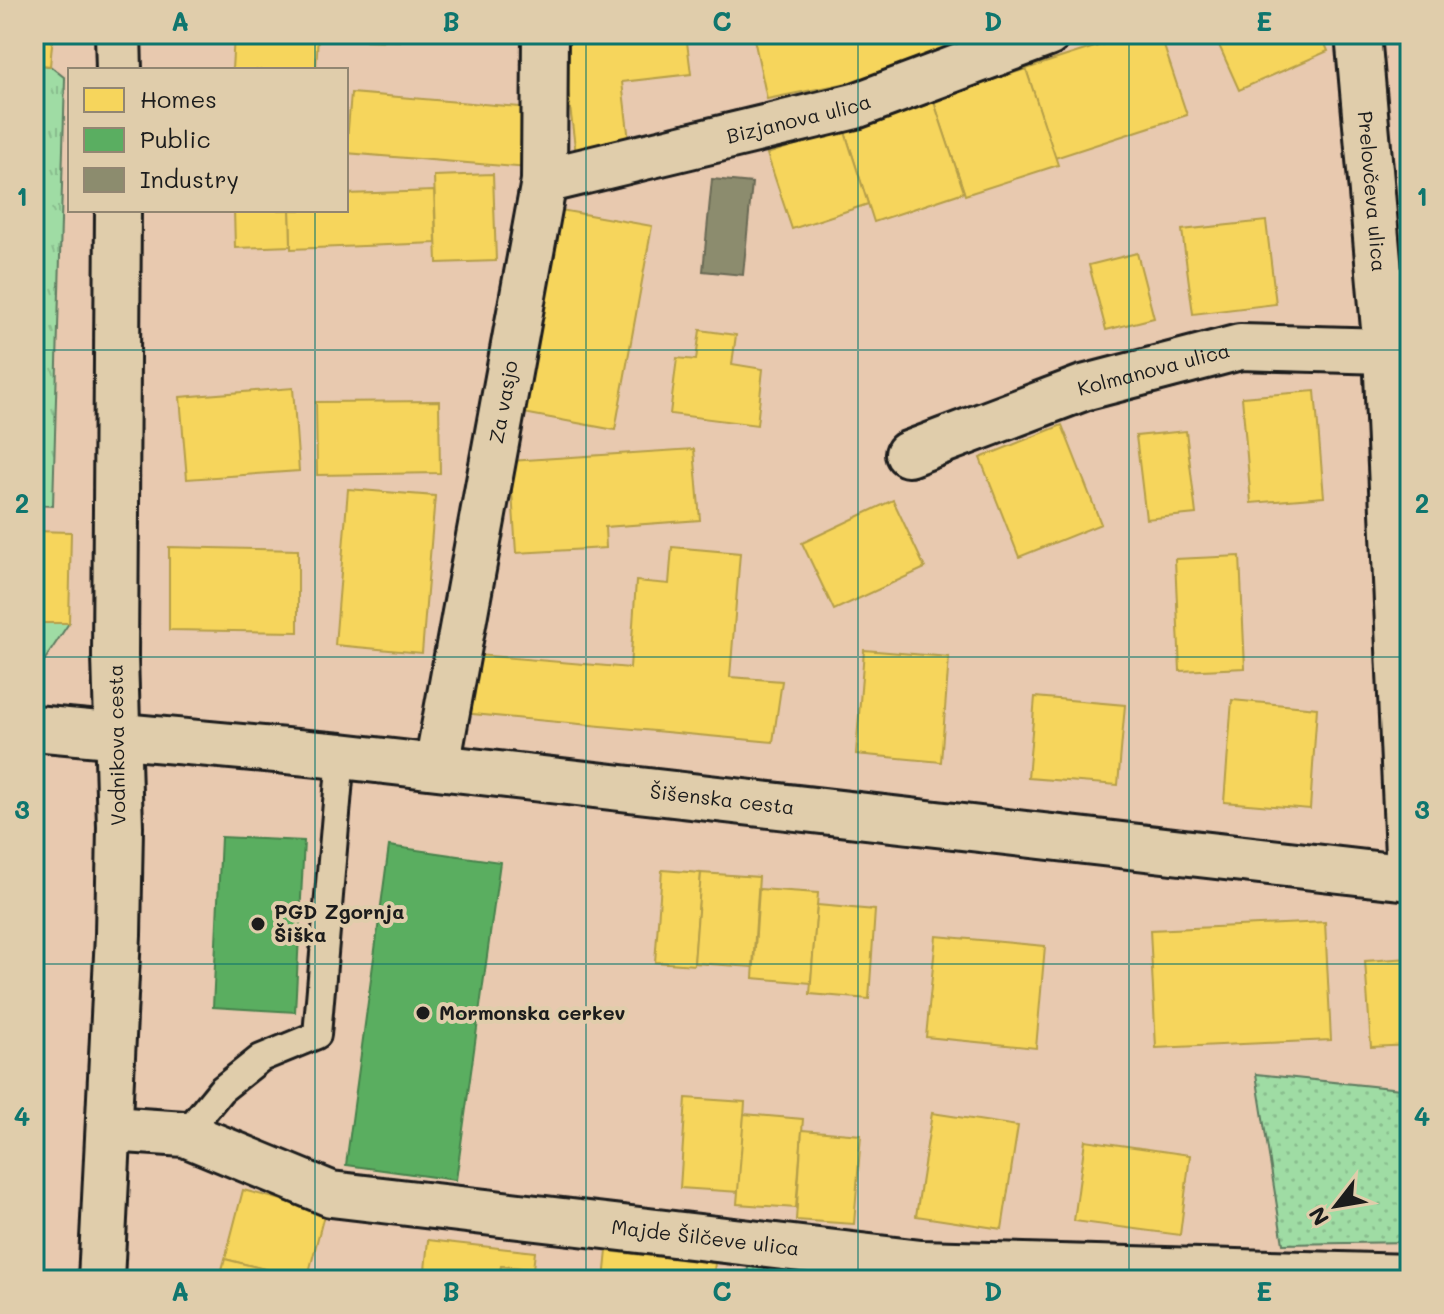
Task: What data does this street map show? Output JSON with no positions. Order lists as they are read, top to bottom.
{
  "streets": {
    "street": [
      "Bizjanova ulica",
      "Prelovčeva ulica",
      "Kolmanova ulica",
      "Za vasjo",
      "Vodnikova cesta",
      "Šišenska cesta",
      "Majde Šilčeve ulica"
    ]
  },
  "crossings": [
    ["Bizjanova ulica", "Za vasjo"],
    ["Prelovčeva ulica", "Kolmanova ulica"],
    ["Prelovčeva ulica", "Šišenska cesta"],
    ["Za vasjo", "Šišenska cesta"],
    ["Vodnikova cesta", "Šišenska cesta"],
    ["Vodnikova cesta", "Majde Šilčeve ulica"]
  ],
  "places": ["PGD Zgornja Šiška", "Mormonska cerkev"],
  "legend": ["Homes", "Public", "Industry"],
  "north": "bottom left",
  "grid": {
    "columns": [
      "A",
      "B",
      "C",
      "D",
      "E"
    ],
    "rows": [
      "1",
      "2",
      "3",
      "4"
    ]
  }
}
